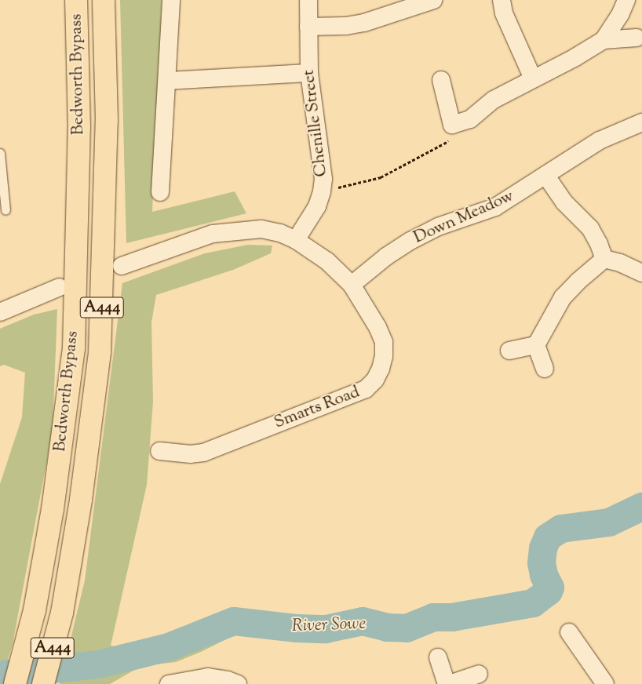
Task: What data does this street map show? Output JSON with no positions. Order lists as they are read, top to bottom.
{
  "streets": {
    "highway": ["Bedworth Bypass", "A444"],
    "street": ["Chenille Street", "Down Meadow", "Smarts Road"]
  },
  "crossings": [
    ["Chenille Street", "Smarts Road"],
    ["Down Meadow", "Smarts Road"]
  ],
  "water": ["River Sowe"]
}
